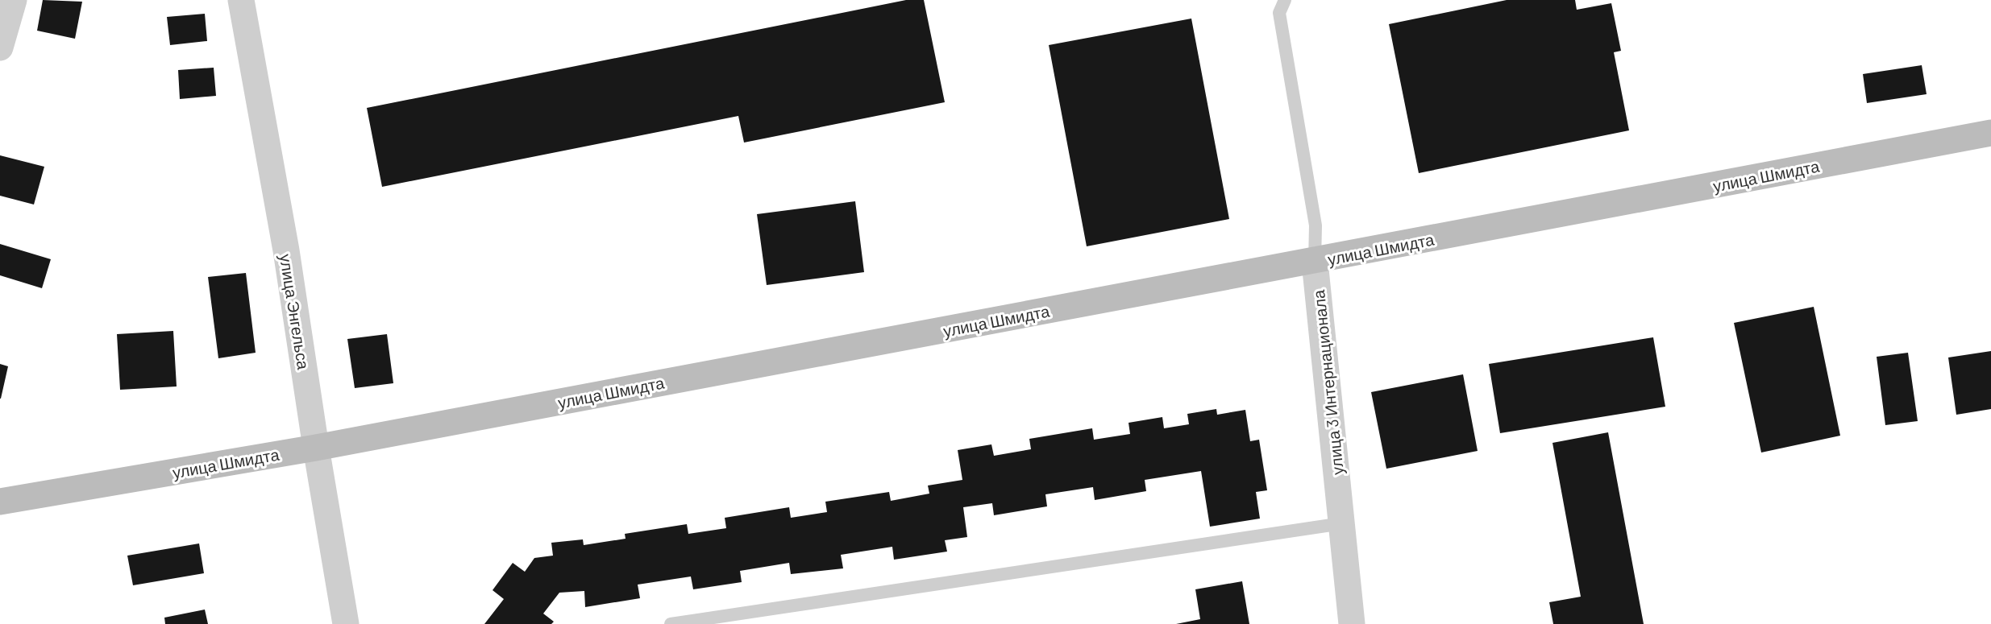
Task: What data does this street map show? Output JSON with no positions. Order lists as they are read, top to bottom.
{
  "streets": {
    "main road": ["улица Шмидта"],
    "street": ["улица Энгельса", "улица 3 Интернационала"]
  },
  "crossings": [
    ["улица Шмидта", "улица Энгельса"],
    ["улица Шмидта", "улица 3 Интернационала"]
  ]
}
